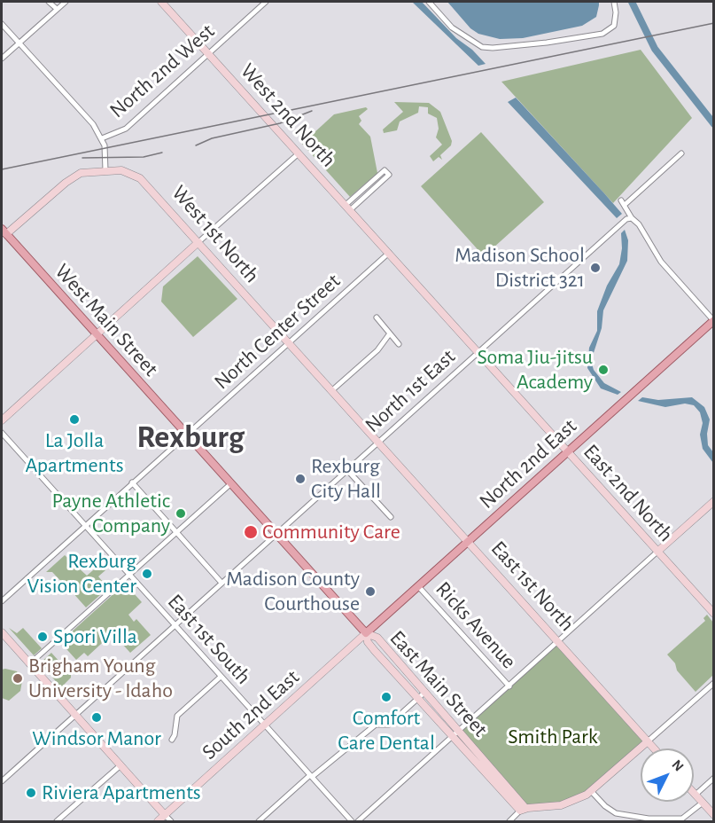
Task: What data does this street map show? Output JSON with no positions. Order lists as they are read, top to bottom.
{
  "streets": {
    "main road": ["West Main Street", "North 2nd East", "East Main Street"],
    "street": [
      "North 2nd West",
      "West 2nd North",
      "West 1st North",
      "North Center Street",
      "North 1st East",
      "East 2nd North",
      "East 1st North",
      "Ricks Avenue",
      "East 1st South",
      "South 2nd East"
    ]
  },
  "crossings": [
    ["North 2nd West", "West 2nd North"],
    ["West 2nd North", "North Center Street"],
    ["West 2nd North", "East 2nd North"],
    ["West 1st North", "West Main Street"],
    ["West 1st North", "North Center Street"],
    ["West 1st North", "East 1st North"],
    ["West Main Street", "North Center Street"],
    ["West Main Street", "East Main Street"],
    ["North Center Street", "East 2nd North"],
    ["North Center Street", "East 1st North"],
    ["North Center Street", "East 1st South"],
    ["North Center Street", "East Main Street"],
    ["North 1st East", "East 2nd North"],
    ["North 1st East", "East 1st North"],
    ["North 1st East", "East 1st South"],
    ["North 1st East", "East Main Street"],
    ["North 2nd East", "East 2nd North"],
    ["North 2nd East", "East 1st North"],
    ["North 2nd East", "Ricks Avenue"],
    ["North 2nd East", "East Main Street"],
    ["North 2nd East", "South 2nd East"],
    ["East 1st South", "South 2nd East"],
    ["East Main Street", "South 2nd East"]
  ],
  "districts": ["Rexburg"],
  "parks": ["Smith Park"],
  "places": [
    "Madison School District 321",
    "Soma Jiu-jitsu Academy",
    "La Jolla Apartments",
    "Rexburg City Hall",
    "Payne Athletic Company",
    "Community Care",
    "Rexburg Vision Center",
    "Madison County Courthouse",
    "Spori Villa",
    "Brigham Young University - Idaho",
    "Comfort Care Dental",
    "Windsor Manor",
    "Riviera Apartments"
  ],
  "north": "top right"
}
